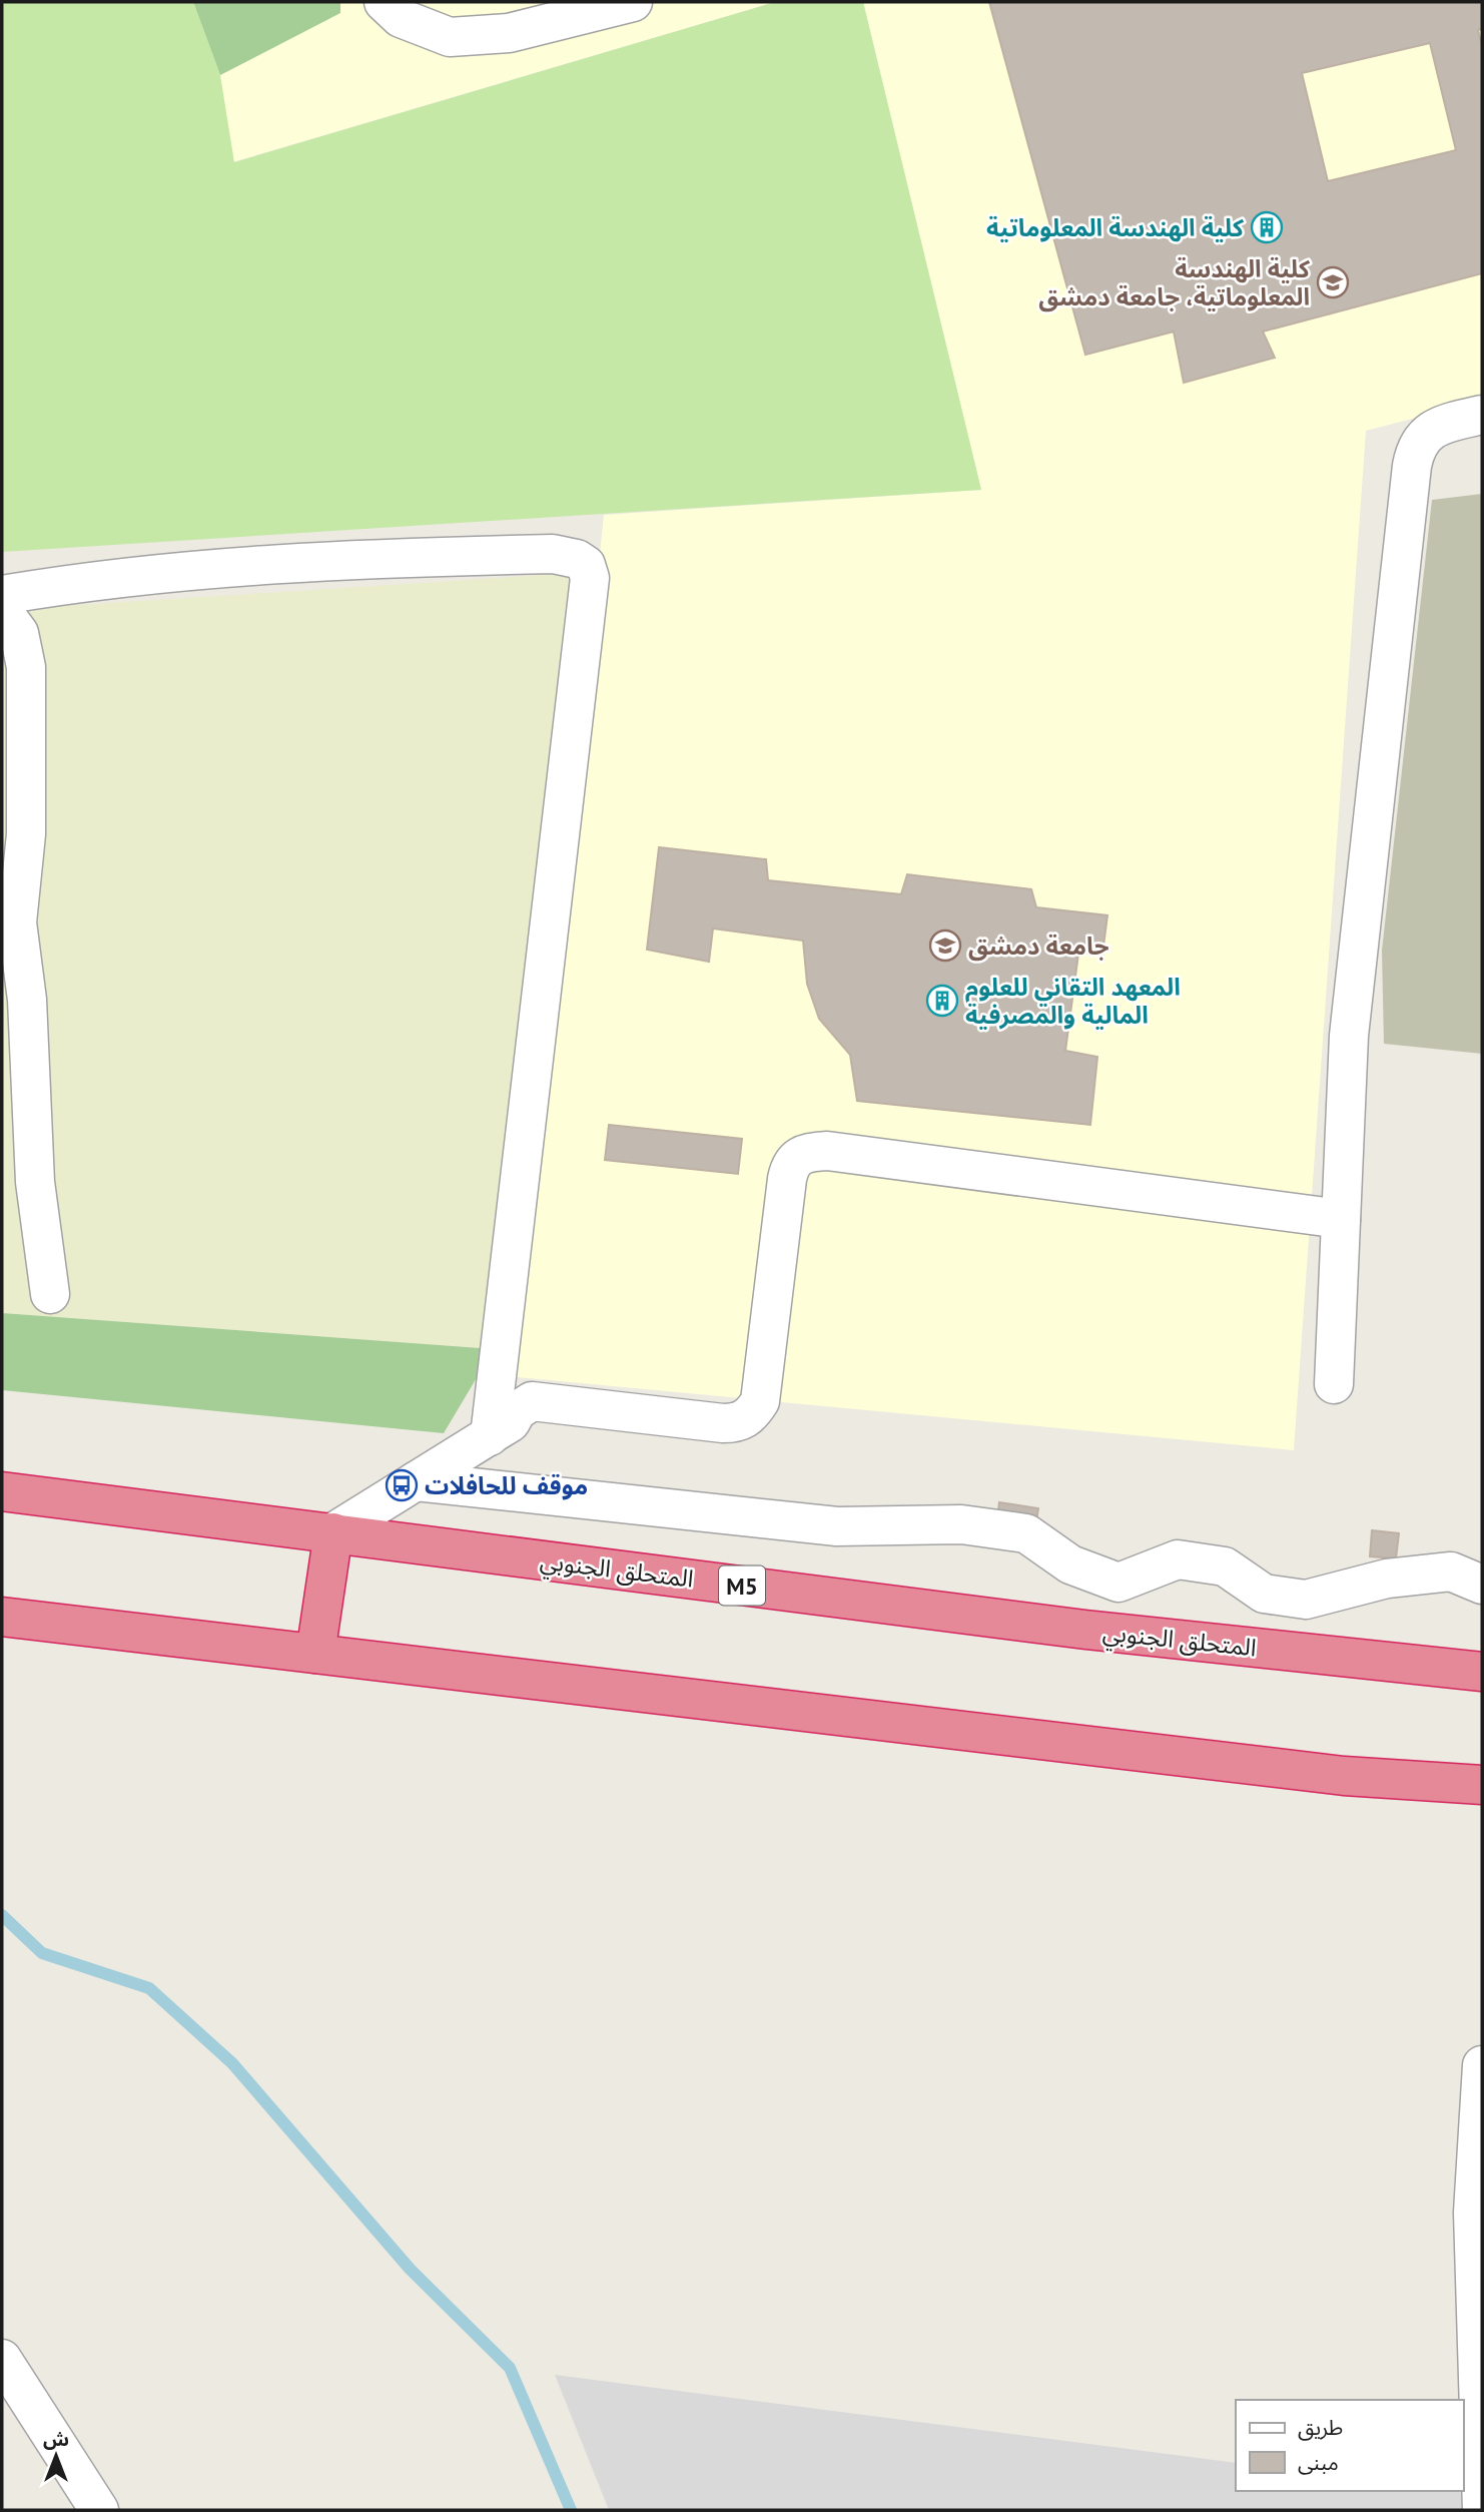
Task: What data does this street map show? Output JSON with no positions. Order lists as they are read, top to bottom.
{
  "streets": {
    "highway": ["المتحلق الجنوبي", "M5"]
  },
  "places": {
    "building": ["كلية الهندسة المعلوماتية", "المعهد التقاني للعلوم المالية والمصرفية"],
    "school or university": ["كلية الهندسة المعلوماتية، جامعة دمشق", "جامعة دمشق"],
    "bus stop": ["موقف للحافلات"]
  },
  "legend": ["طريق", "مبنى"],
  "north": "top"
}
